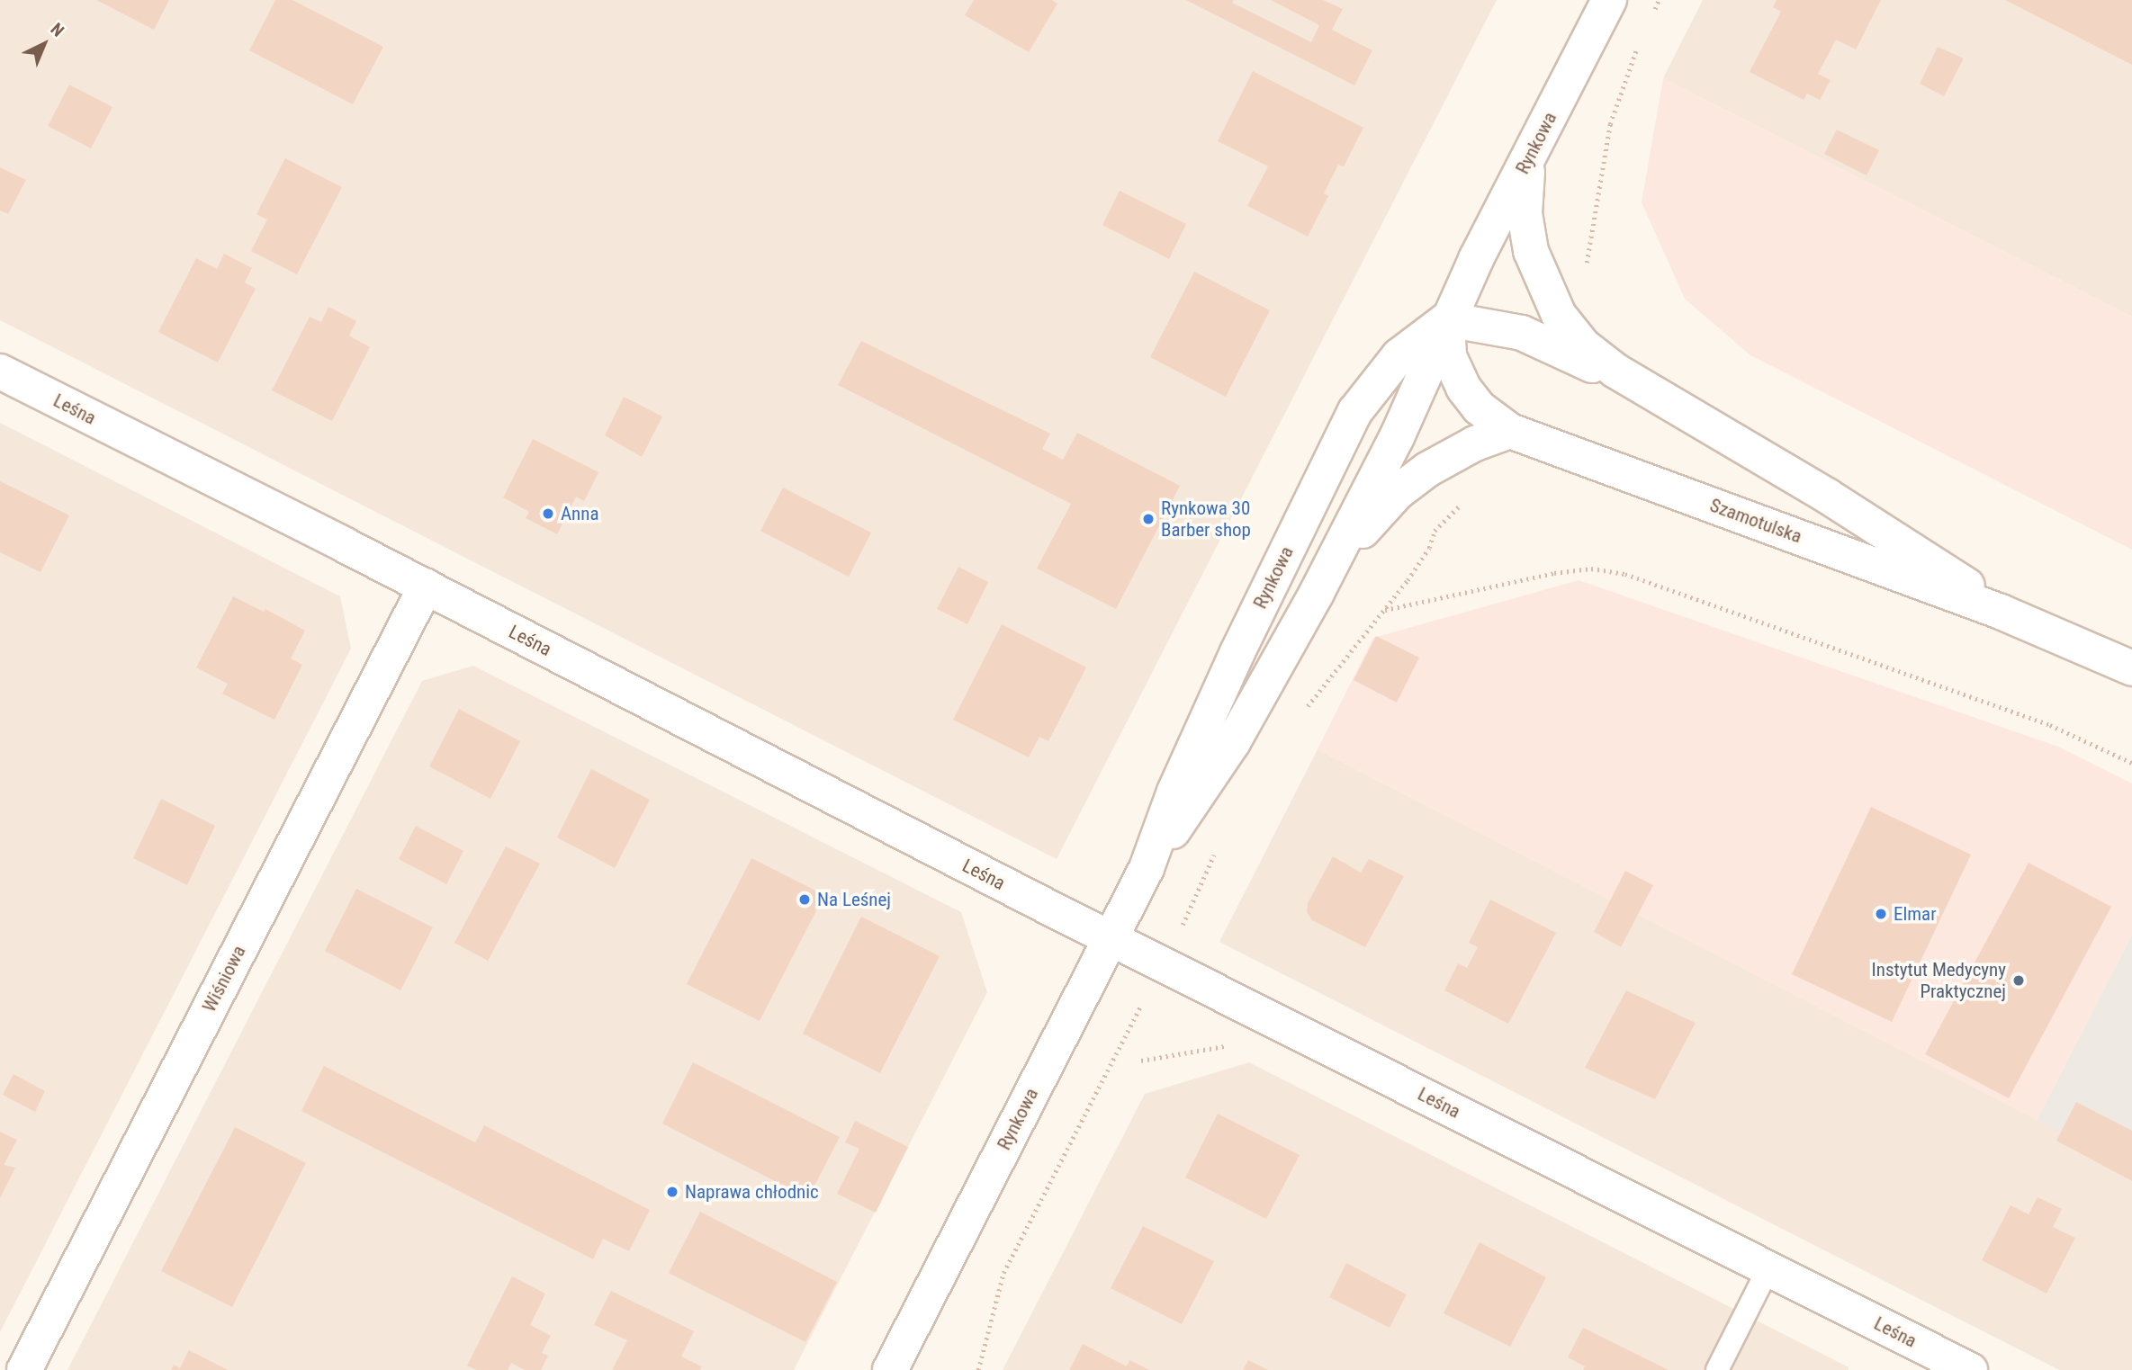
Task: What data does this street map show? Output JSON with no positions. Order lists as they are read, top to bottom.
{
  "streets": {
    "street": [
      "Rynkowa",
      "Leśna",
      "Szamotulska",
      "Wiśniowa"
    ]
  },
  "crossings": [
    ["Rynkowa", "Leśna"],
    ["Rynkowa", "Szamotulska"],
    ["Leśna", "Wiśniowa"]
  ],
  "places": [
    "Anna",
    "Rynkowa 30 Barber shop",
    "Na Leśnej",
    "Elmar",
    "Instytut Medycyny Praktycznej",
    "Naprawa chłodnic"
  ],
  "north": "top right"
}
